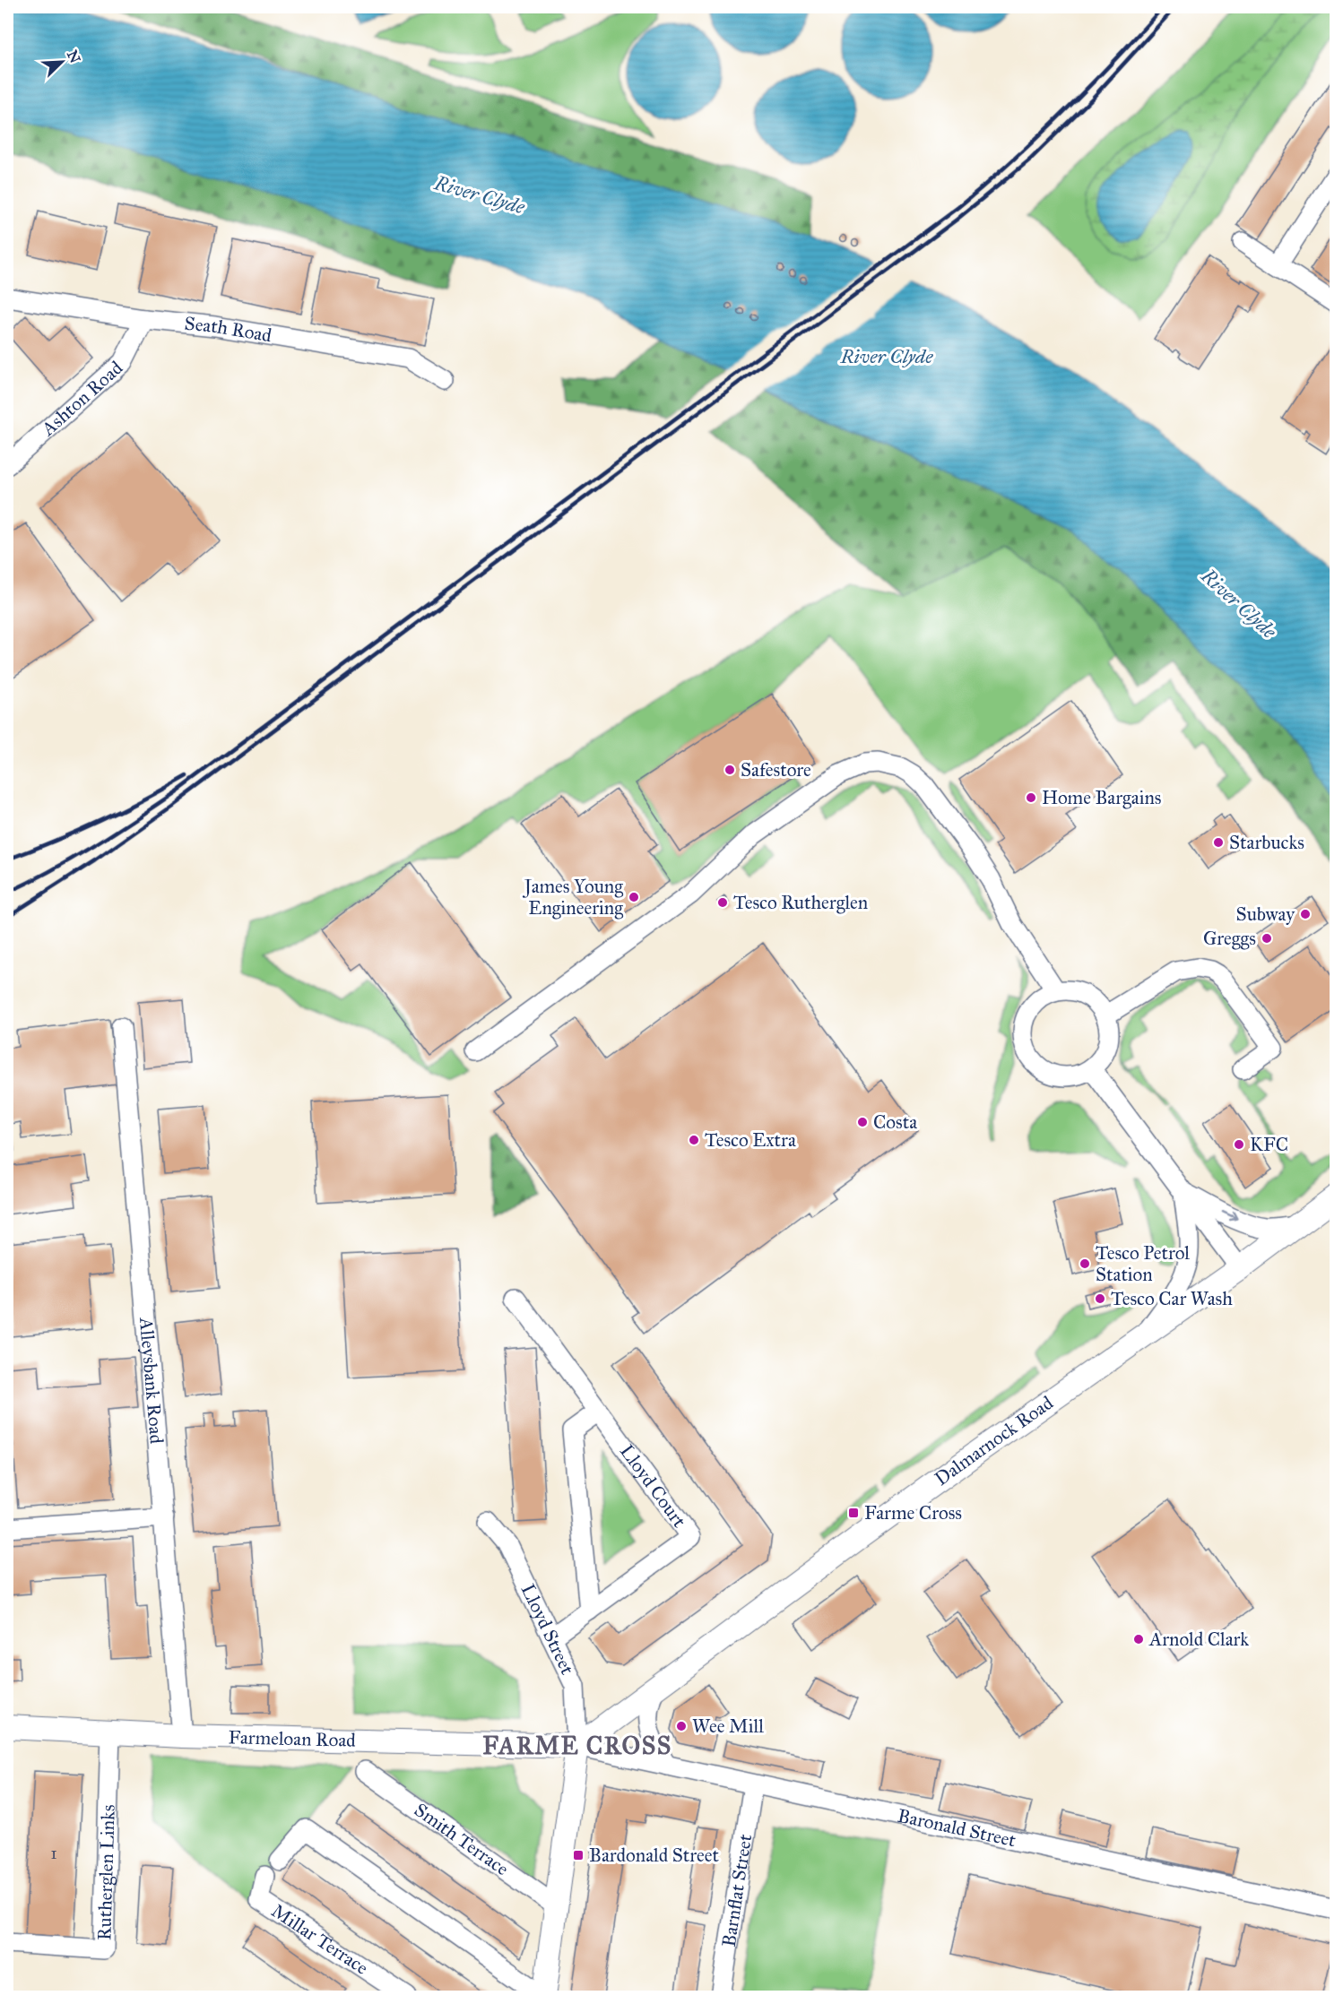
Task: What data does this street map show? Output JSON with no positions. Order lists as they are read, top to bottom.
{
  "streets": {
    "main road": ["Dalmarnock Road", "Farmeloan Road"],
    "street": [
      "Seath Road",
      "Ashton Road",
      "Alleysbank Road",
      "Lloyd Court",
      "Lloyd Street",
      "Baronald Street",
      "Smith Terrace",
      "Rutherglen Links",
      "Barnflat Street",
      "Millar Terrace"
    ]
  },
  "crossings": [
    ["Seath Road", "Ashton Road"],
    ["Alleysbank Road", "Farmeloan Road"],
    ["Dalmarnock Road", "Lloyd Street"],
    ["Dalmarnock Road", "Farmeloan Road"],
    ["Dalmarnock Road", "Baronald Street"],
    ["Lloyd Court", "Lloyd Street"],
    ["Lloyd Street", "Farmeloan Road"],
    ["Lloyd Street", "Baronald Street"],
    ["Farmeloan Road", "Baronald Street"],
    ["Farmeloan Road", "Rutherglen Links"],
    ["Baronald Street", "Barnflat Street"]
  ],
  "districts": ["FARME CROSS"],
  "water": ["River Clyde"],
  "places": {
    "other": [
      "Safestore",
      "Home Bargains",
      "Starbucks",
      "James Young Engineering",
      "Tesco Rutherglen",
      "Subway",
      "Greggs",
      "Costa",
      "Tesco Extra",
      "KFC",
      "Tesco Petrol Station",
      "Tesco Car Wash",
      "Arnold Clark",
      "Wee Mill"
    ],
    "transit": ["Farme Cross", "Bardonald Street"]
  },
  "house_numbers": ["1"],
  "north": "top right"
}
